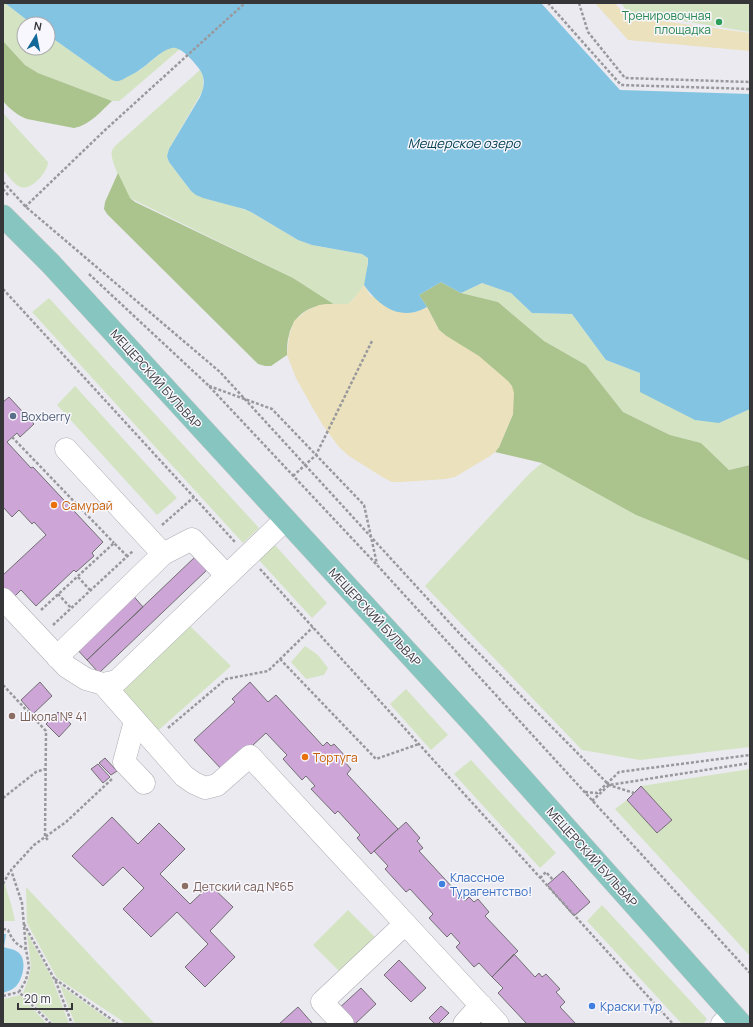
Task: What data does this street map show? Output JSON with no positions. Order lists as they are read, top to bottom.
{
  "streets": {
    "main road": ["МЕЩЕРСКИЙ БУЛЬВАР"]
  },
  "water": ["Мещерское озеро"],
  "places": [
    "Тренировочная площадка",
    "Boxberry",
    "Самурай",
    "Школа № 41",
    "Тортуга",
    "Классное Турагентство!",
    "Детский сад №65",
    "Краски тур"
  ],
  "scale_bar": "20 m",
  "north": "top"
}
